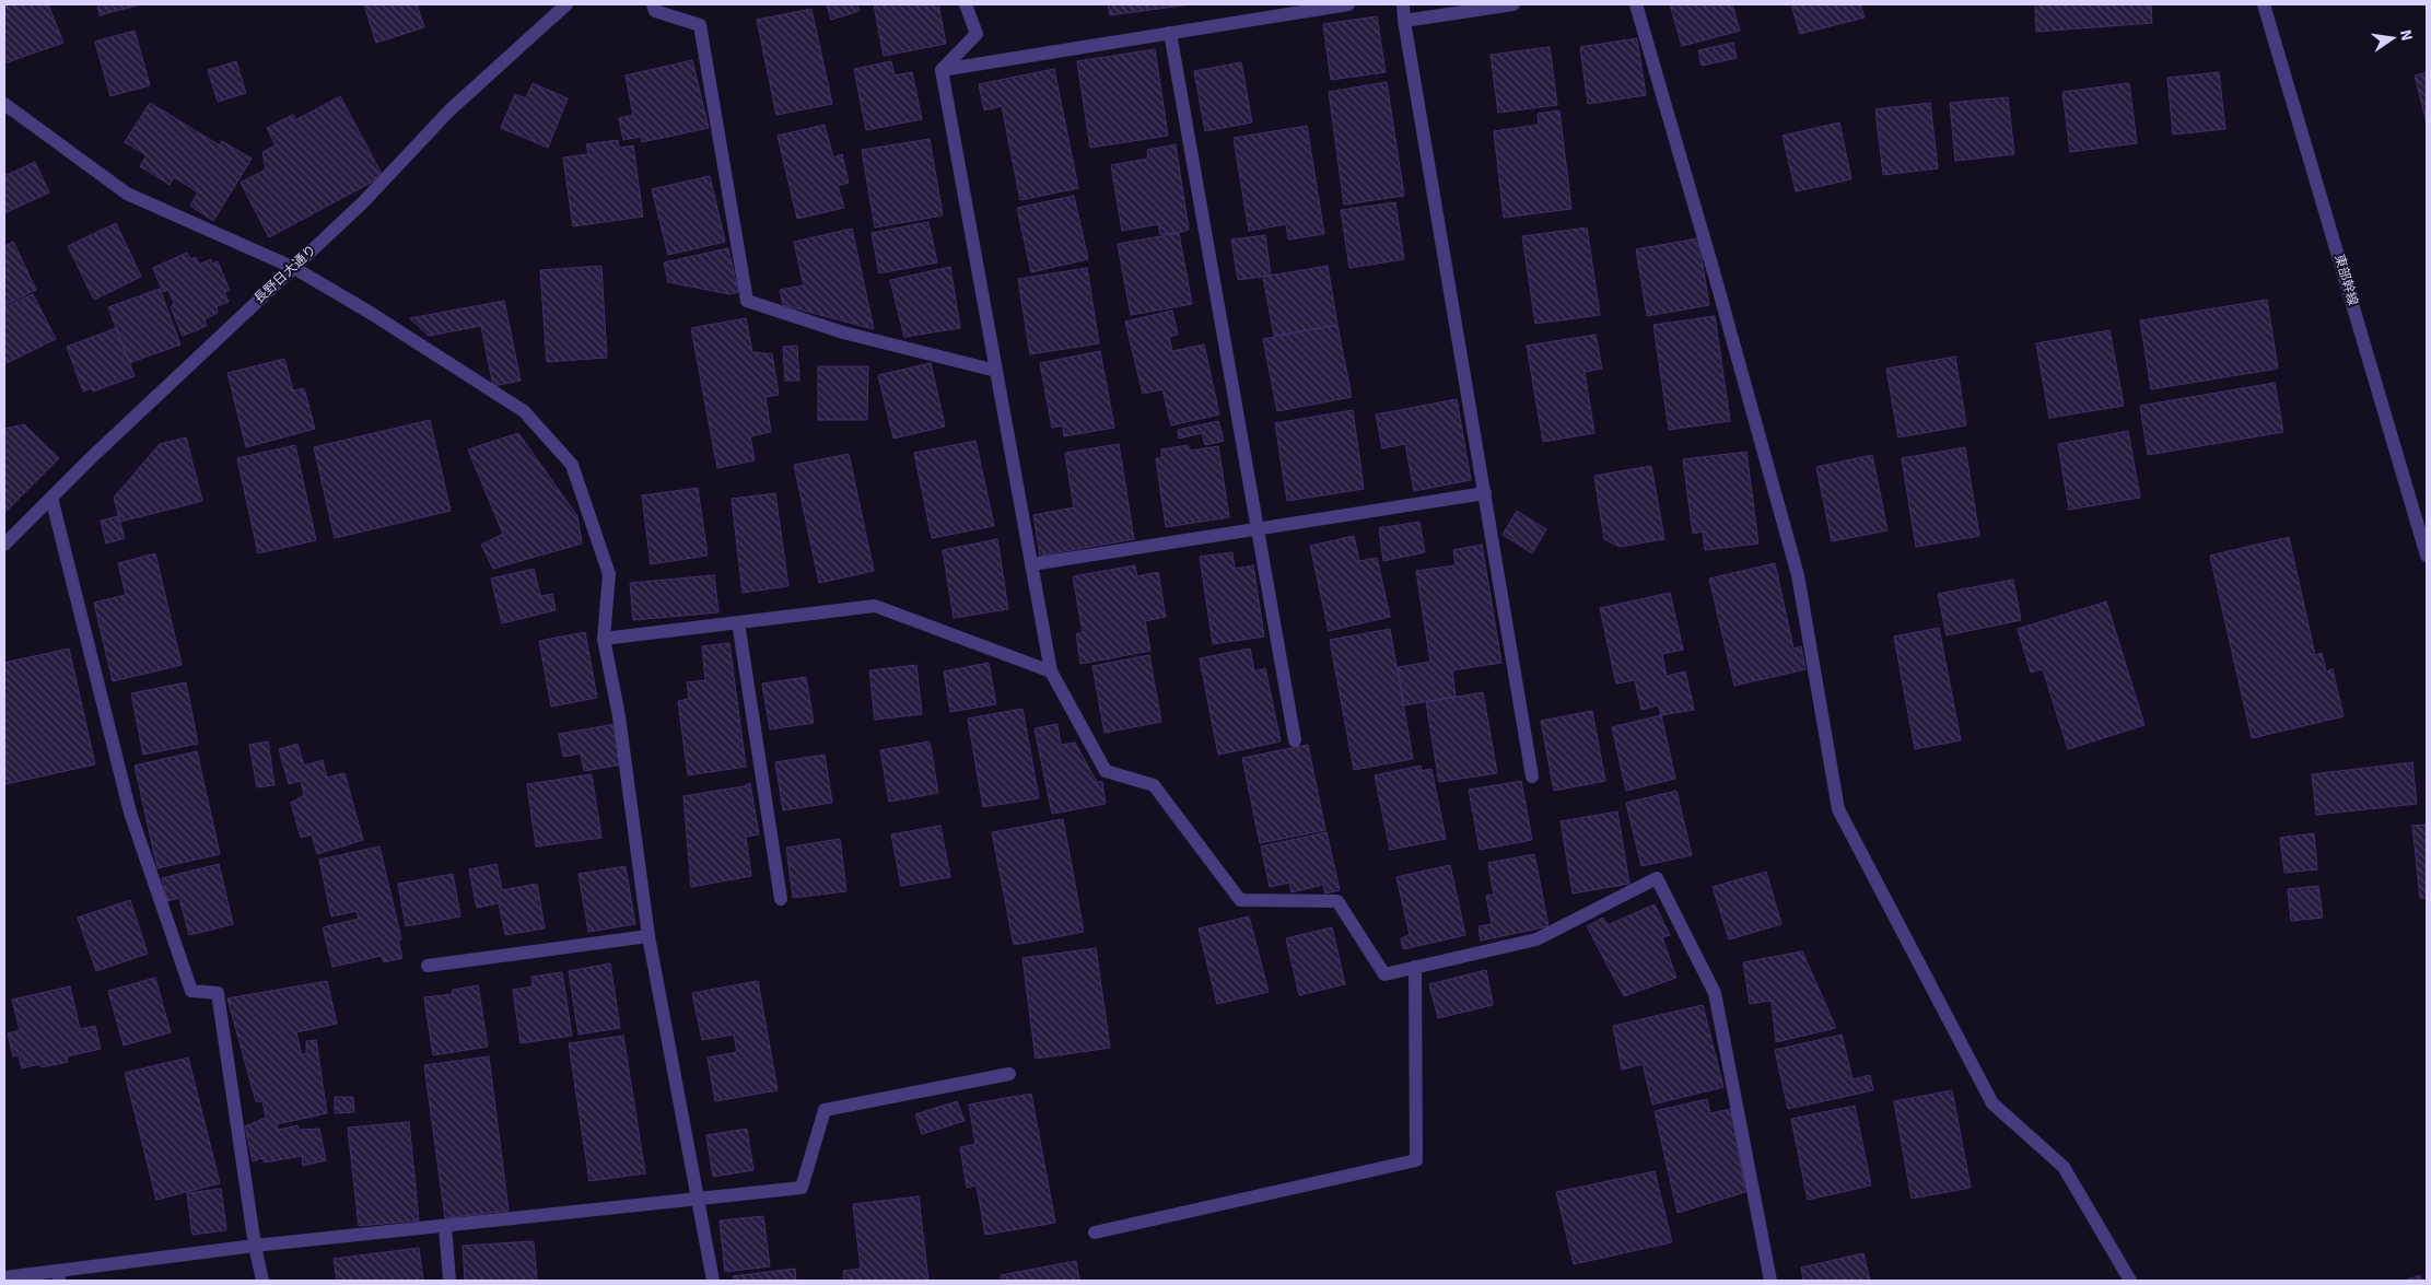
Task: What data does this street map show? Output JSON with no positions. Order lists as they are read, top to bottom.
{
  "streets": {
    "street": ["長野日大通り", "東部幹線"]
  },
  "north": "right"
}
